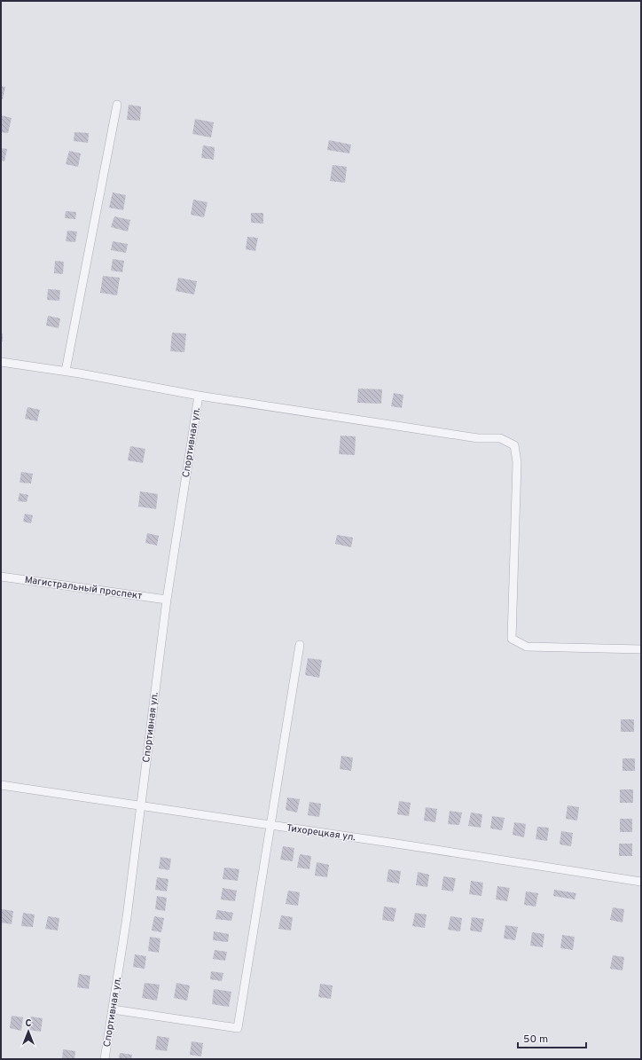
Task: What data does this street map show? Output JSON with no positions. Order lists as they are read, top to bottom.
{
  "streets": {
    "street": ["Спортивная ул.", "Магистральный проспект", "Тихорецкая ул."]
  },
  "crossings": [
    ["Спортивная ул.", "Магистральный проспект"],
    ["Спортивная ул.", "Тихорецкая ул."]
  ],
  "scale_bar": "50 m",
  "north": "top"
}
